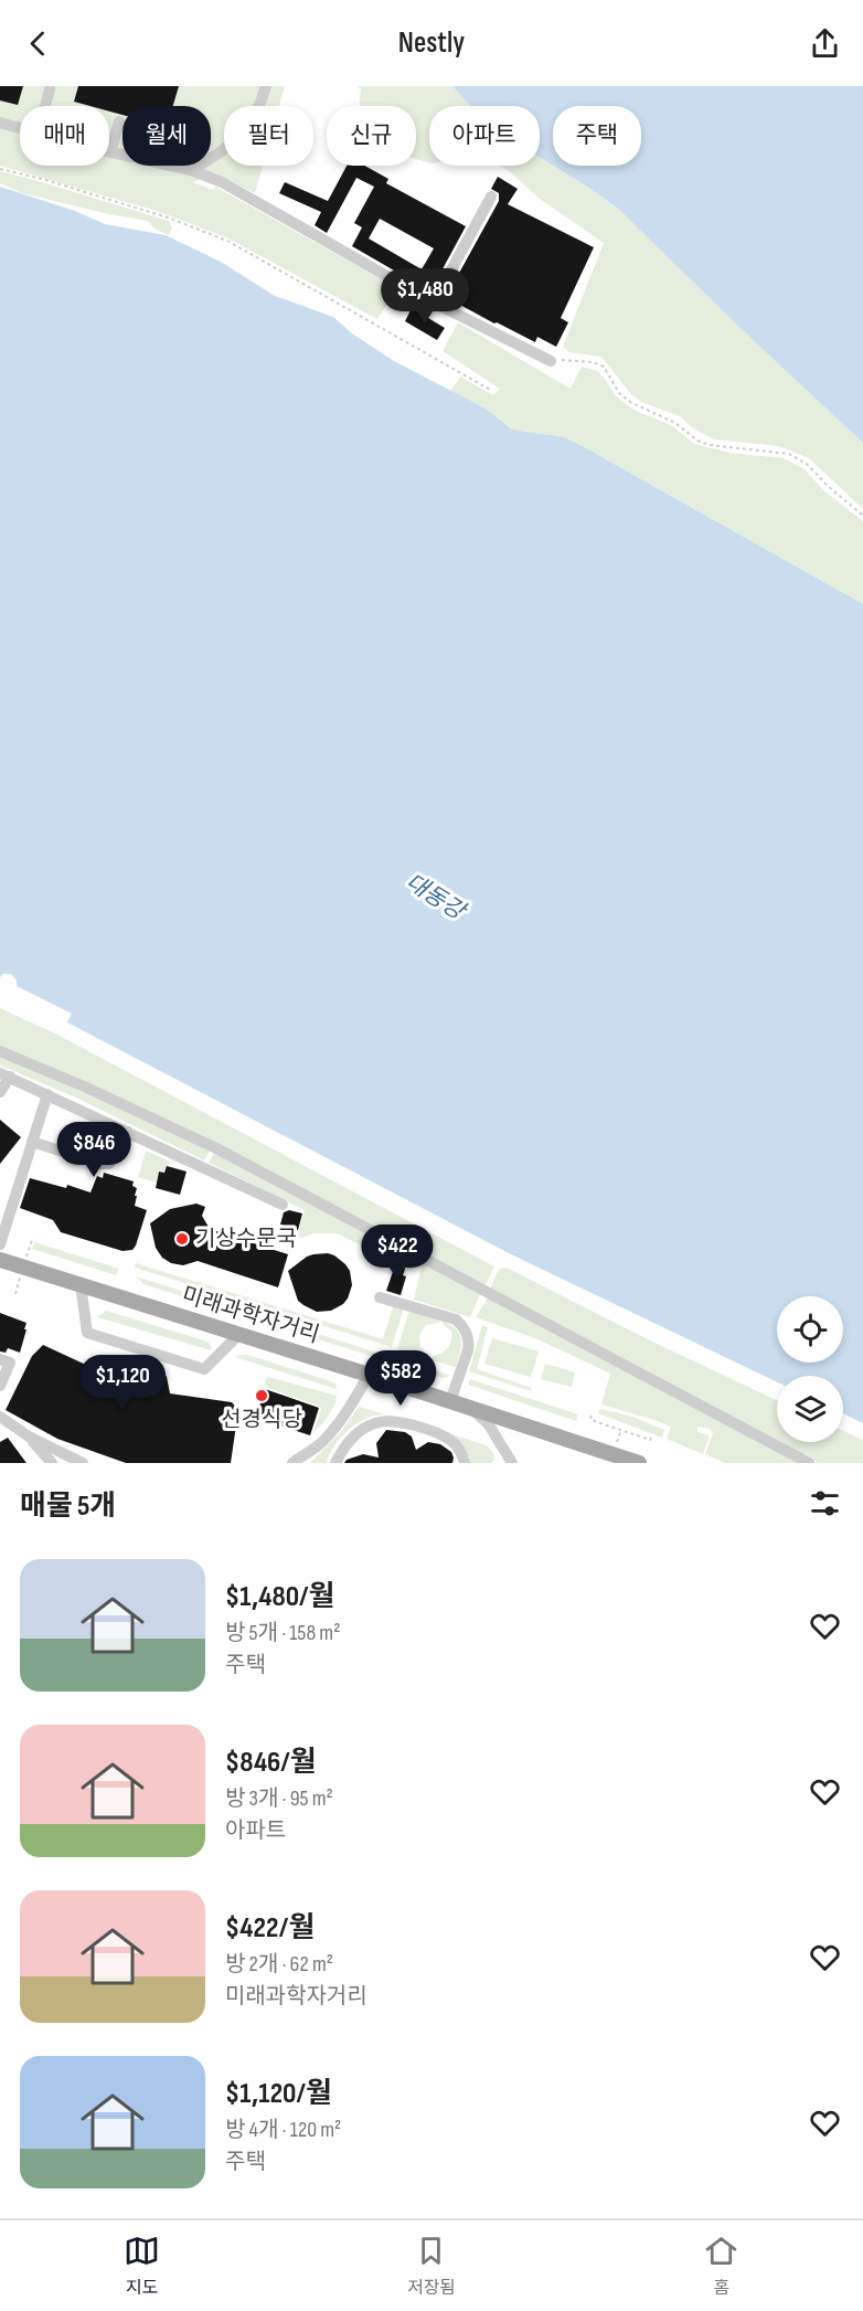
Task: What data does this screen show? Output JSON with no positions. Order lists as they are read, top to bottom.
{
  "streets": {
    "main road": ["미래과학자거리"]
  },
  "water": ["대동강"],
  "places": ["기상수문국", "선경식당"],
  "page": {
    "header": "Nestly",
    "chip": [
      "매매",
      "월세",
      "필터",
      "신규",
      "아파트",
      "주택"
    ],
    "price": [
      "$1,480",
      "$846",
      "$422",
      "$582",
      "$1,120"
    ],
    "heading": "매물 5개",
    "list": [
      {
        "name": "$1,480/월",
        "note": "방 5개 · 158 m² · 주택"
      },
      {
        "name": "$846/월",
        "note": "방 3개 · 95 m² · 아파트"
      },
      {
        "name": "$422/월",
        "note": "방 2개 · 62 m² · 미래과학자거리"
      },
      {
        "name": "$1,120/월",
        "note": "방 4개 · 120 m² · 주택"
      }
    ],
    "tabs": ["지도", "저장됨", "홈"]
  }
}
